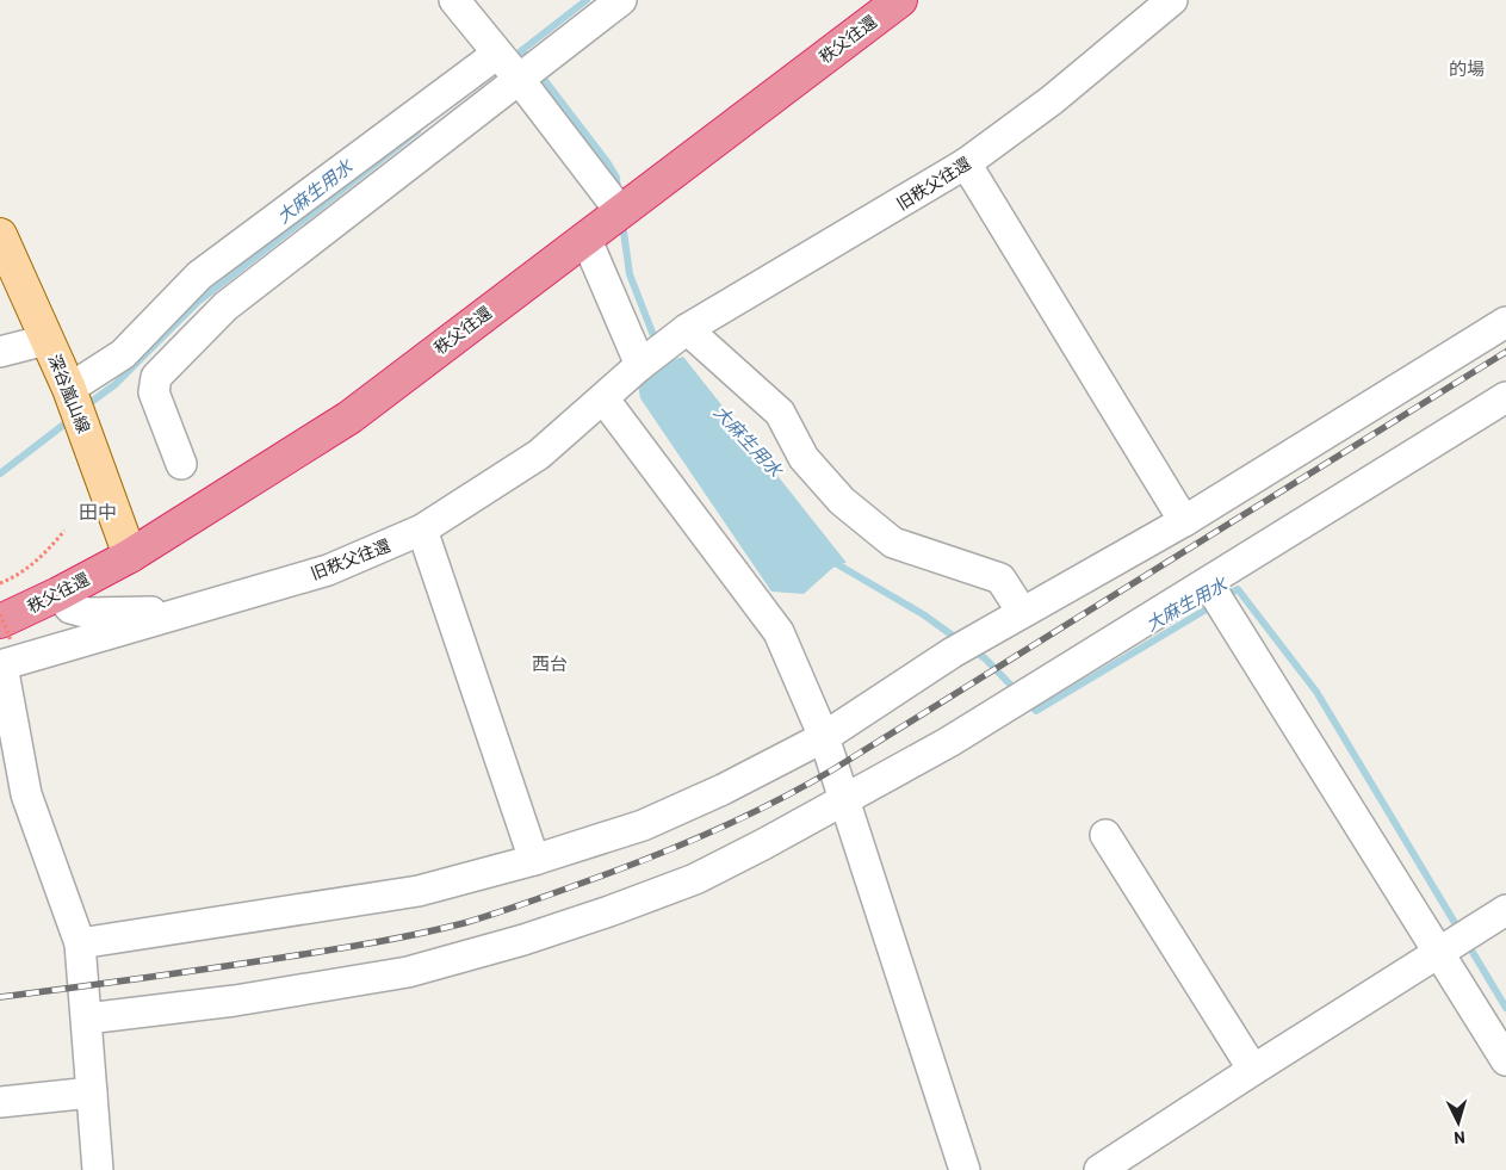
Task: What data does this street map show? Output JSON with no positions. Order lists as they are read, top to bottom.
{
  "streets": {
    "highway": ["秩父往還"],
    "main road": ["深谷嵐山線"],
    "street": ["旧秩父往還"]
  },
  "crossings": [
    ["秩父往還", "旧秩父往還"],
    ["秩父往還", "深谷嵐山線"]
  ],
  "districts": ["的場", "田中", "西台"],
  "water": ["大麻生用水"],
  "north": "bottom"
}
